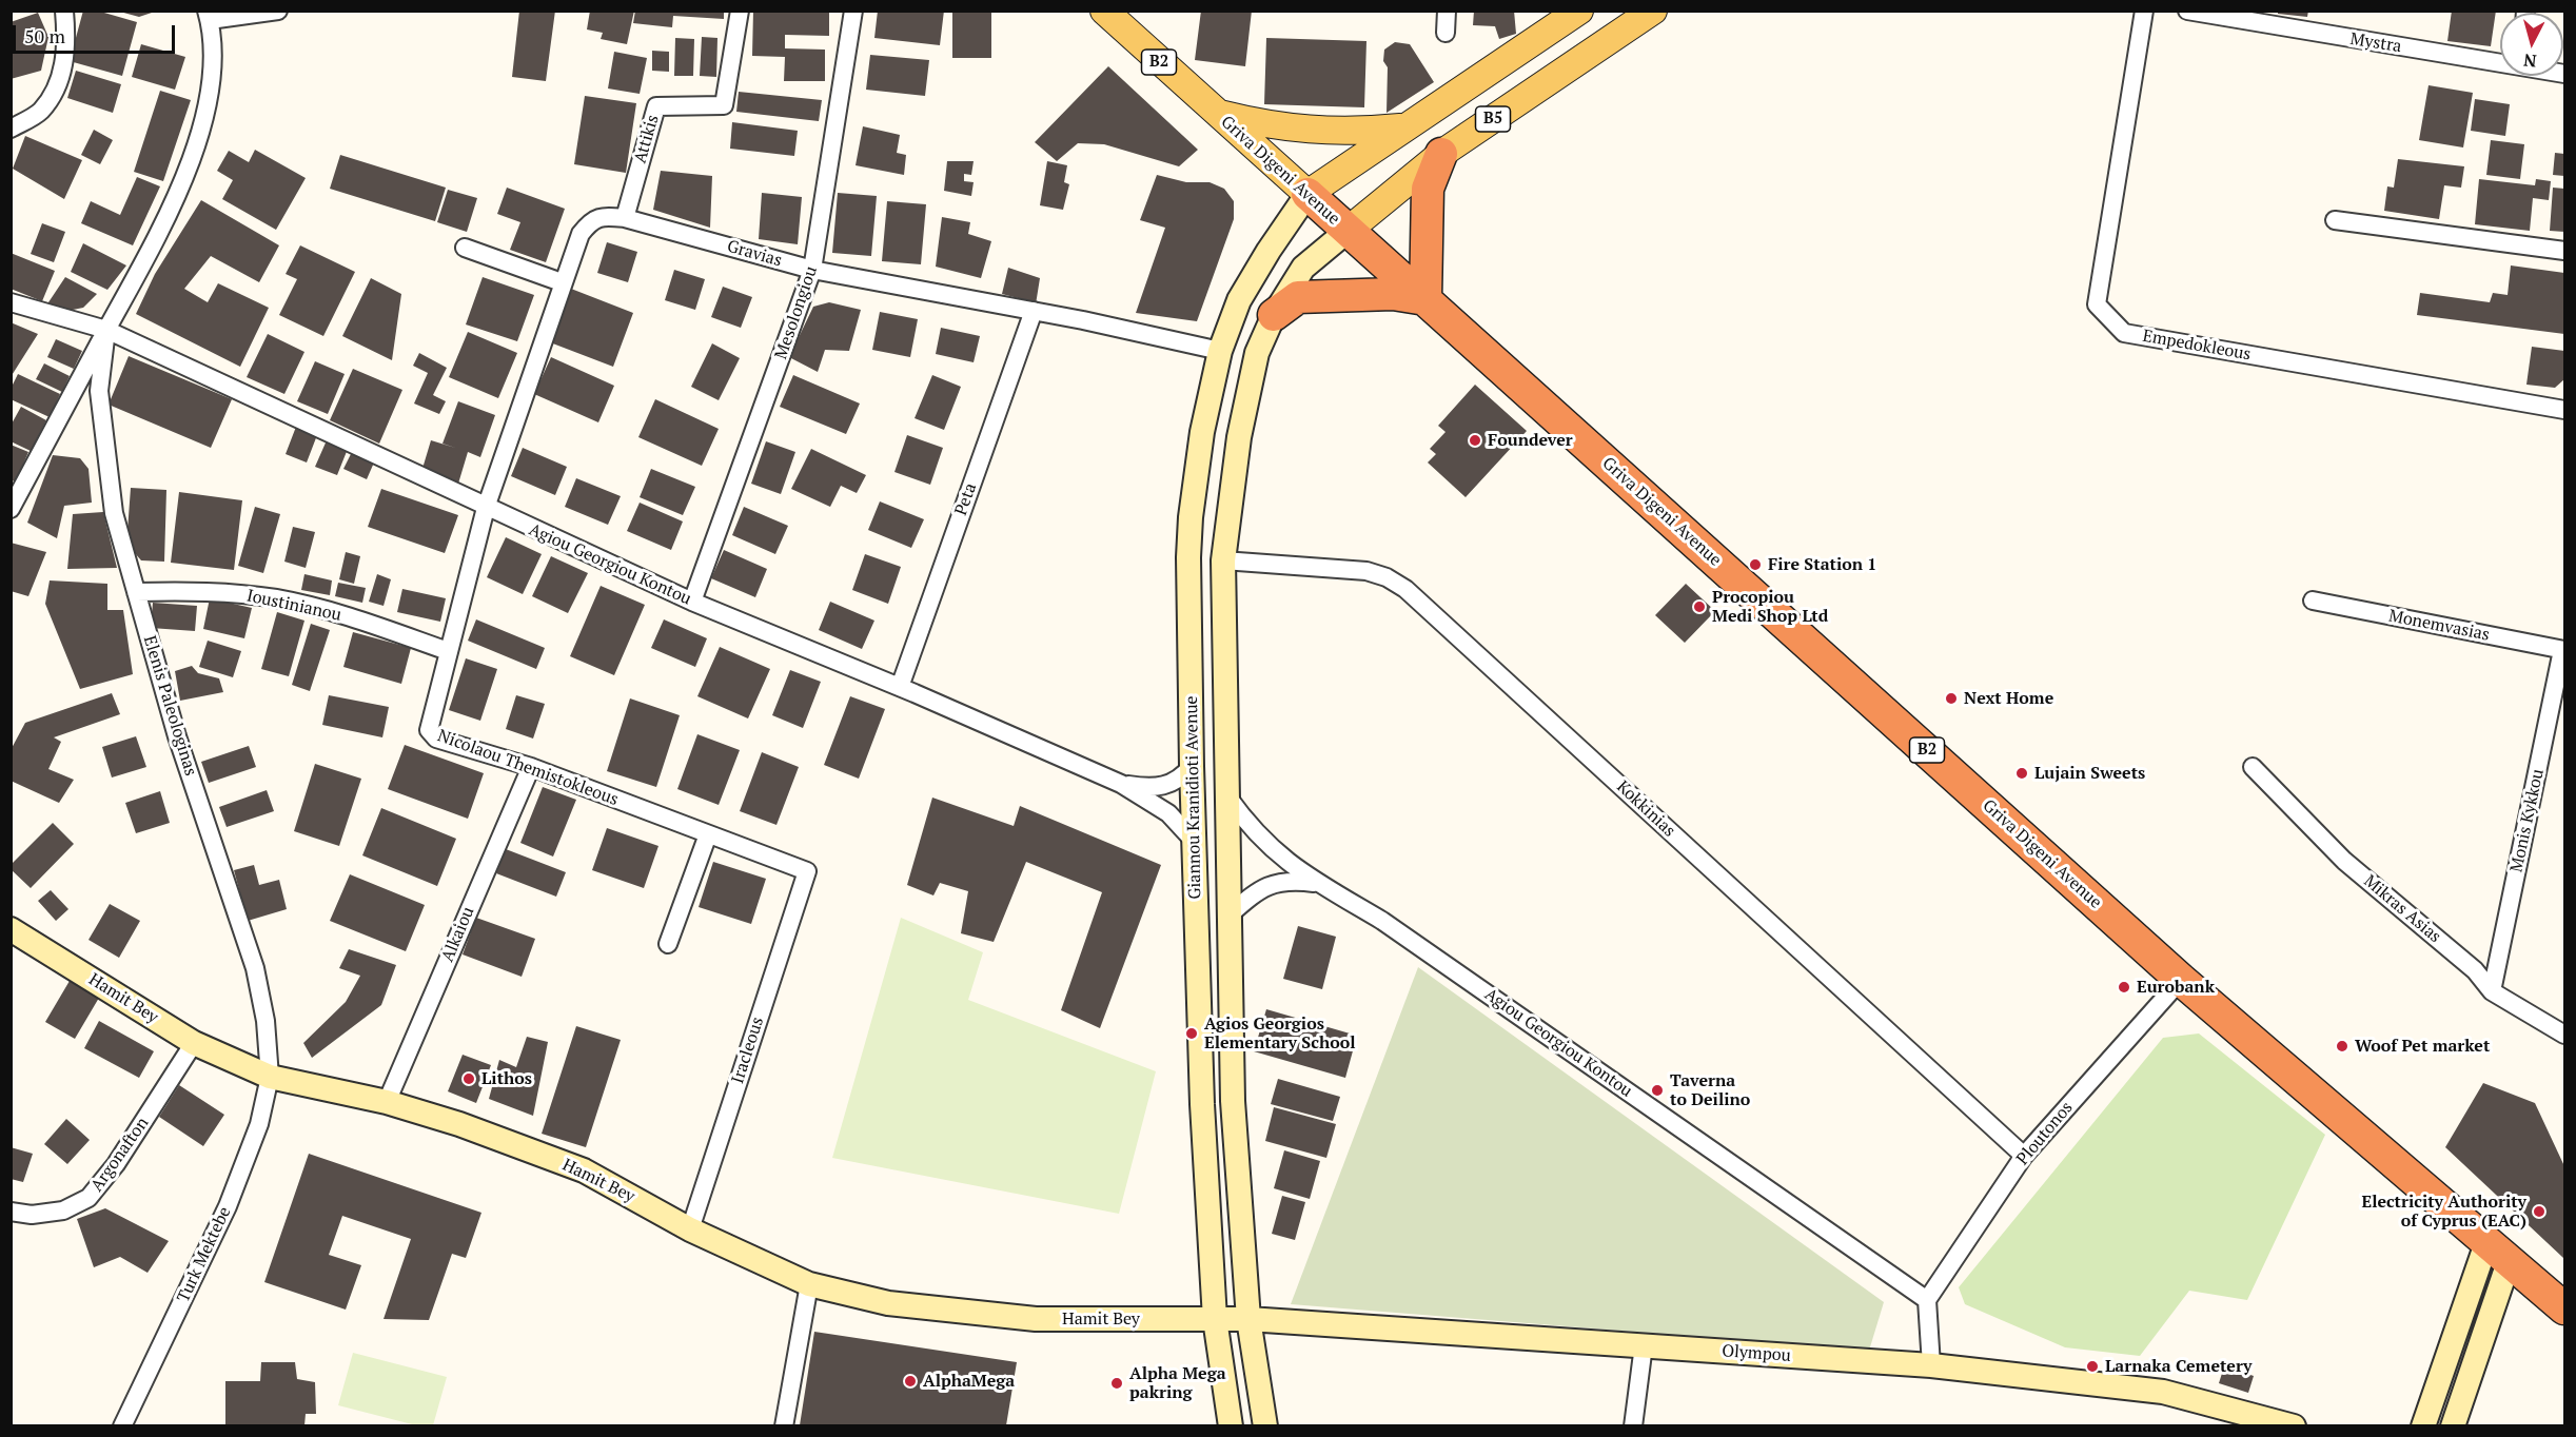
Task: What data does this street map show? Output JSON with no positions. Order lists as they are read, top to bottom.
{
  "streets": {
    "highway": ["B2", "Griva Digeni Avenue"],
    "main road": ["B5"],
    "street": [
      "Mystra",
      "Attikis",
      "Gravias",
      "Mesolongiou",
      "Empedokleous",
      "Peta",
      "Agiou Georgiou Kontou",
      "Ioustinianou",
      "Monemvasias",
      "Elenis Paleologinas",
      "Nicolaou Themistokleous",
      "Giannou Kranidioti Avenue",
      "Kokkinias",
      "Monis Kykkou",
      "Mikras Asias",
      "Alkaiou",
      "Hamit Bey",
      "Iracleous",
      "Ploutonos",
      "Argonafton",
      "Turk Mektebe",
      "Olympou"
    ]
  },
  "crossings": [
    ["B5", "Griva Digeni Avenue"],
    ["B5", "Giannou Kranidioti Avenue"],
    ["Attikis", "Gravias"],
    ["Griva Digeni Avenue", "Giannou Kranidioti Avenue"],
    ["Griva Digeni Avenue", "Ploutonos"],
    ["Gravias", "Mesolongiou"],
    ["Gravias", "Peta"],
    ["Gravias", "Agiou Georgiou Kontou"],
    ["Gravias", "Nicolaou Themistokleous"],
    ["Gravias", "Giannou Kranidioti Avenue"],
    ["Mesolongiou", "Agiou Georgiou Kontou"],
    ["Peta", "Agiou Georgiou Kontou"],
    ["Agiou Georgiou Kontou", "Elenis Paleologinas"],
    ["Agiou Georgiou Kontou", "Nicolaou Themistokleous"],
    ["Agiou Georgiou Kontou", "Giannou Kranidioti Avenue"],
    ["Agiou Georgiou Kontou", "Ploutonos"],
    ["Ioustinianou", "Elenis Paleologinas"],
    ["Ioustinianou", "Nicolaou Themistokleous"],
    ["Monemvasias", "Monis Kykkou"],
    ["Elenis Paleologinas", "Hamit Bey"],
    ["Elenis Paleologinas", "Turk Mektebe"],
    ["Nicolaou Themistokleous", "Alkaiou"],
    ["Nicolaou Themistokleous", "Iracleous"],
    ["Giannou Kranidioti Avenue", "Kokkinias"],
    ["Giannou Kranidioti Avenue", "Hamit Bey"],
    ["Giannou Kranidioti Avenue", "Olympou"],
    ["Kokkinias", "Ploutonos"],
    ["Monis Kykkou", "Mikras Asias"],
    ["Alkaiou", "Hamit Bey"],
    ["Hamit Bey", "Iracleous"],
    ["Hamit Bey", "Argonafton"],
    ["Hamit Bey", "Turk Mektebe"],
    ["Hamit Bey", "Olympou"]
  ],
  "places": [
    "Foundever",
    "Fire Station 1",
    "Procopiou Medi Shop Ltd",
    "Next Home",
    "Lujain Sweets",
    "Eurobank",
    "Agios Georgios Elementary School",
    "Woof Pet market",
    "Lithos",
    "Taverna to Deilino",
    "Electricity Authority of Cyprus (EAC)",
    "Larnaka Cemetery",
    "AlphaMega",
    "Alpha Mega pakring"
  ],
  "scale_bar": "50 m",
  "north": "bottom"
}
